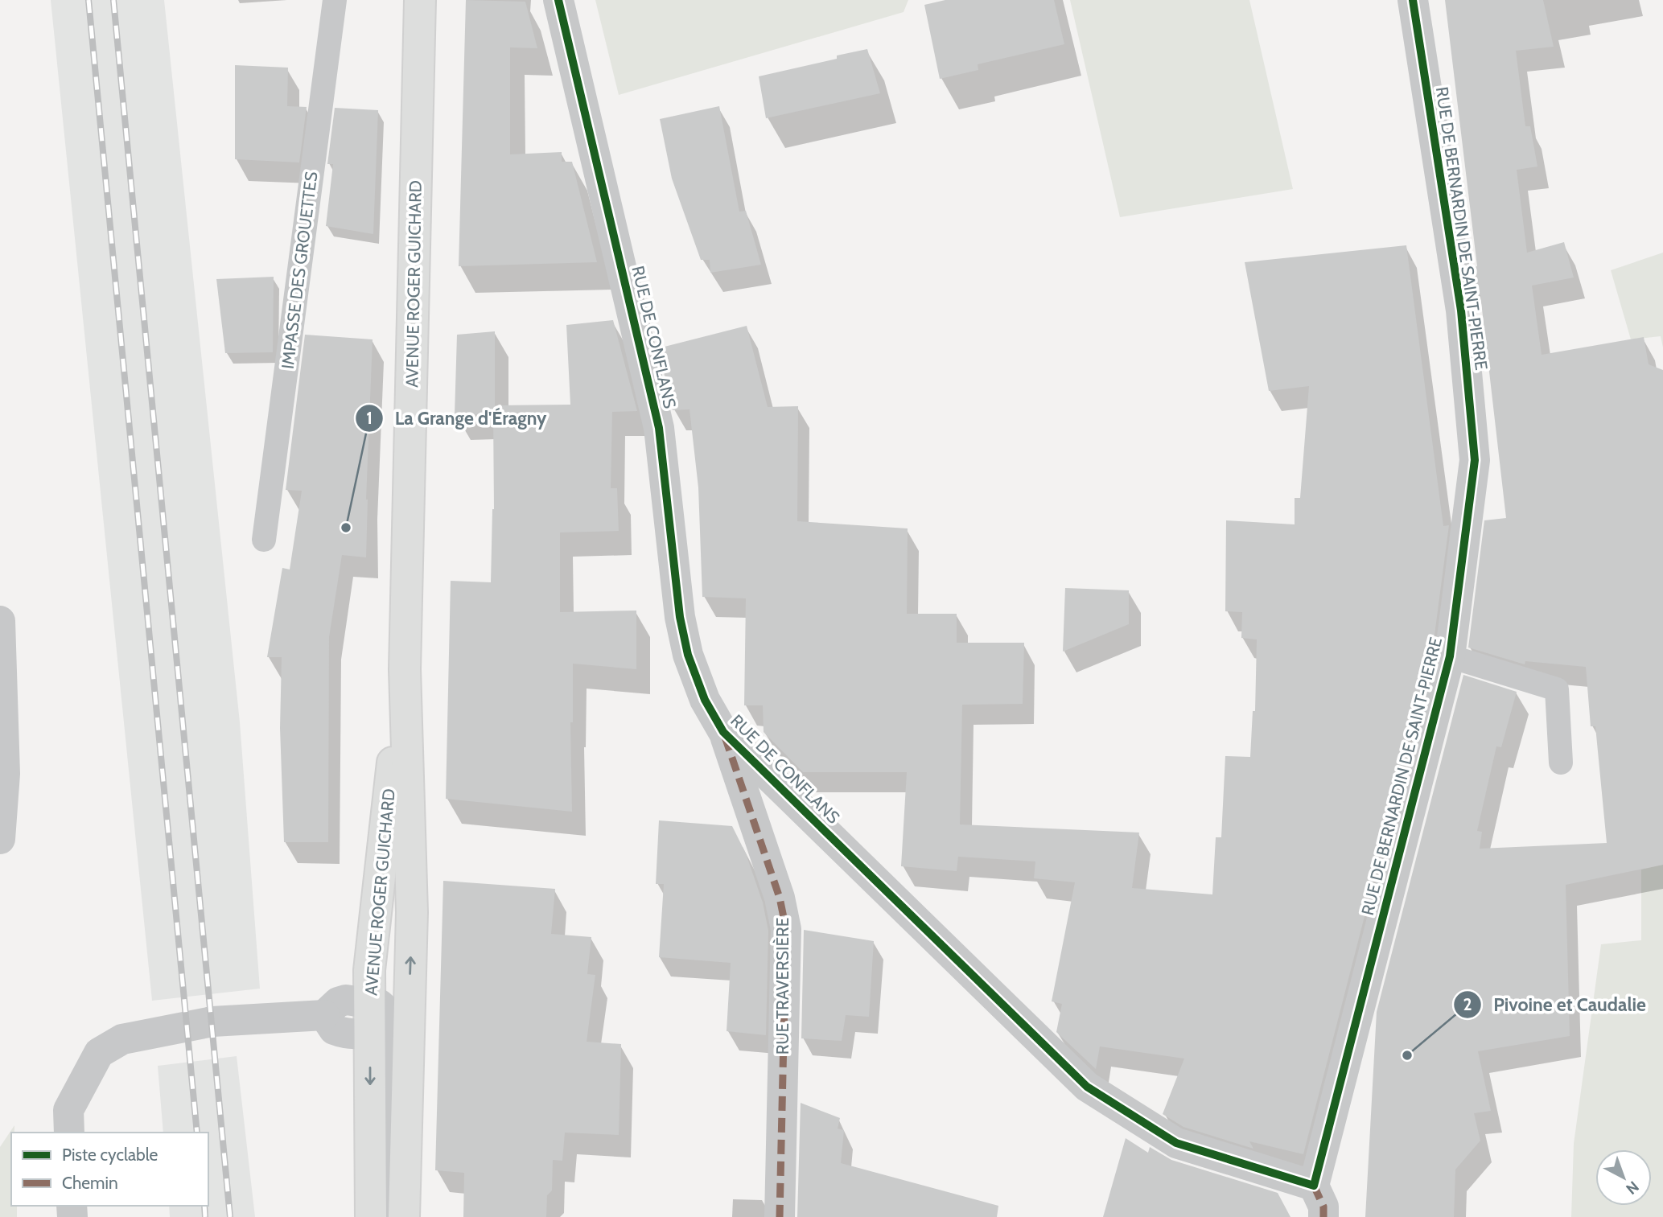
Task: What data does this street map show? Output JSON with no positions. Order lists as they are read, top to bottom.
{
  "streets": {
    "main road": ["AVENUE ROGER GUICHARD"],
    "street": ["RUE DE BERNARDIN DE SAINT-PIERRE", "RUE DE CONFLANS", "RUE TRAVERSIÈRE"],
    "lane": ["IMPASSE DES GROUETTES"]
  },
  "crossings": [
    ["RUE DE BERNARDIN DE SAINT-PIERRE", "RUE DE CONFLANS"],
    ["RUE DE CONFLANS", "RUE TRAVERSIÈRE"]
  ],
  "places": ["La Grange d'Éragny", "Pivoine et Caudalie"],
  "legend": ["Piste cyclable", "Chemin"],
  "north": "bottom right"
}
